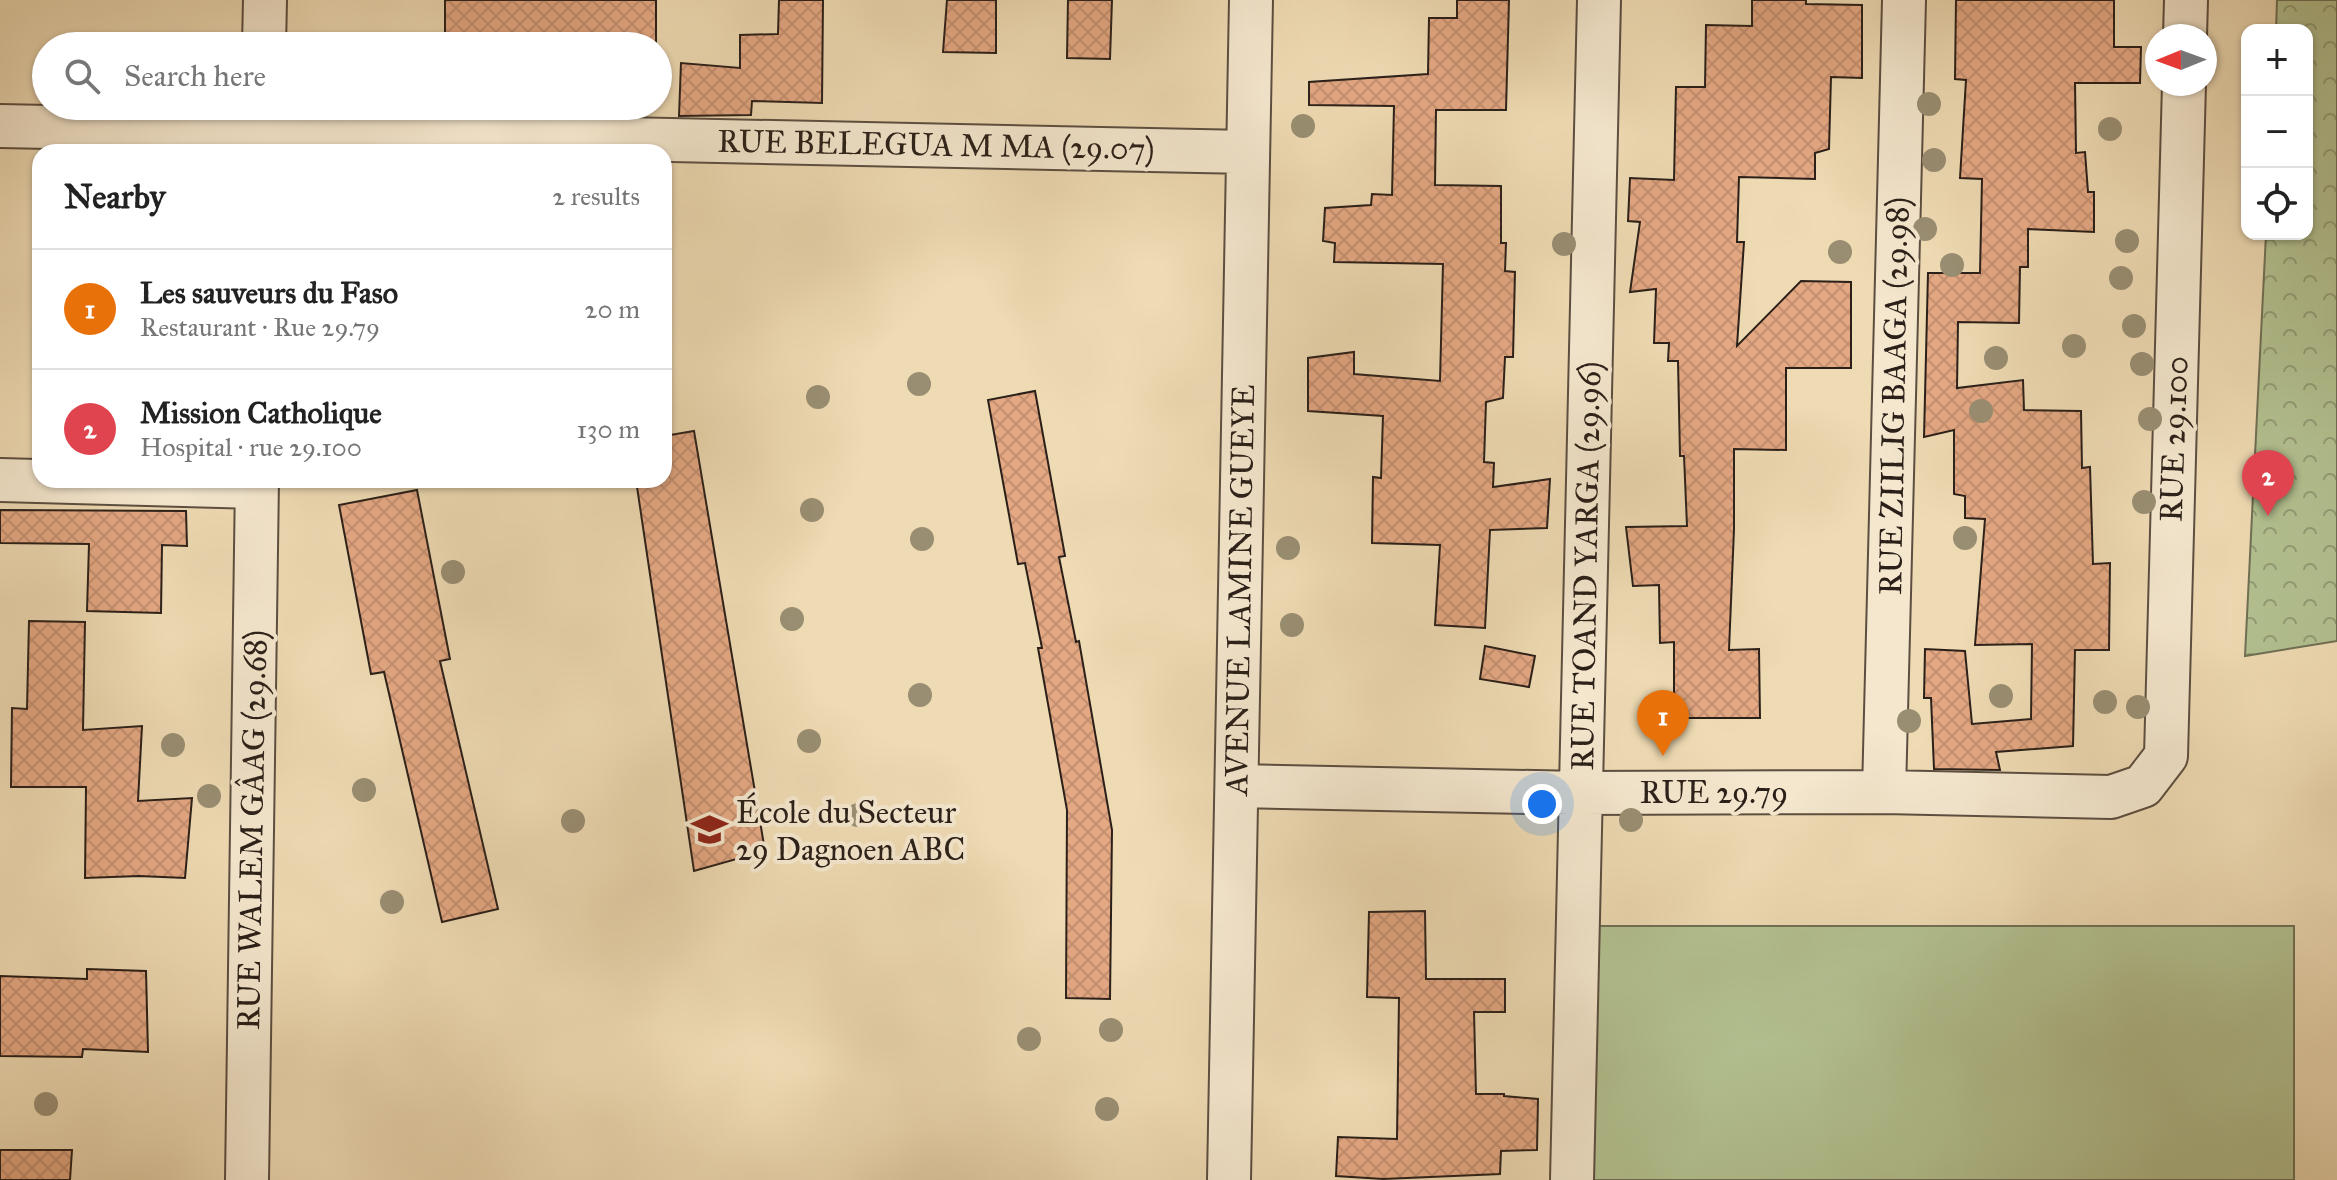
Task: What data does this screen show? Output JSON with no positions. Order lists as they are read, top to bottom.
{
  "streets": {
    "street": [
      "RUE BELEGUA M MA (29.07)",
      "RUE ZIILIG BAAGA (29.98)",
      "RUE 29.100",
      "RUE TOAND YARGA (29.96)",
      "AVENUE LAMINE GUEYE",
      "RUE 29.79",
      "RUE WALEM GÂAG (29.68)"
    ]
  },
  "crossings": [
    ["RUE BELEGUA M MA (29.07)", "AVENUE LAMINE GUEYE"],
    ["RUE ZIILIG BAAGA (29.98)", "RUE 29.79"],
    ["RUE 29.100", "RUE 29.79"],
    ["RUE TOAND YARGA (29.96)", "RUE 29.79"],
    ["AVENUE LAMINE GUEYE", "RUE 29.79"]
  ],
  "places": {
    "school or university": ["École du Secteur 29 Dagnoen ABC"]
  },
  "north": "left",
  "page": {
    "map_buttons": ["+", "−"],
    "search": "Search here",
    "heading": ["Nearby", "2 results"],
    "list": [
      {
        "mark": "1",
        "name": "Les sauveurs du Faso",
        "note": "Restaurant · Rue 29.79",
        "value": "20 m"
      },
      {
        "mark": "2",
        "name": "Mission Catholique",
        "note": "Hospital · rue 29.100",
        "value": "130 m"
      }
    ],
    "pins": ["2", "1"]
  }
}
